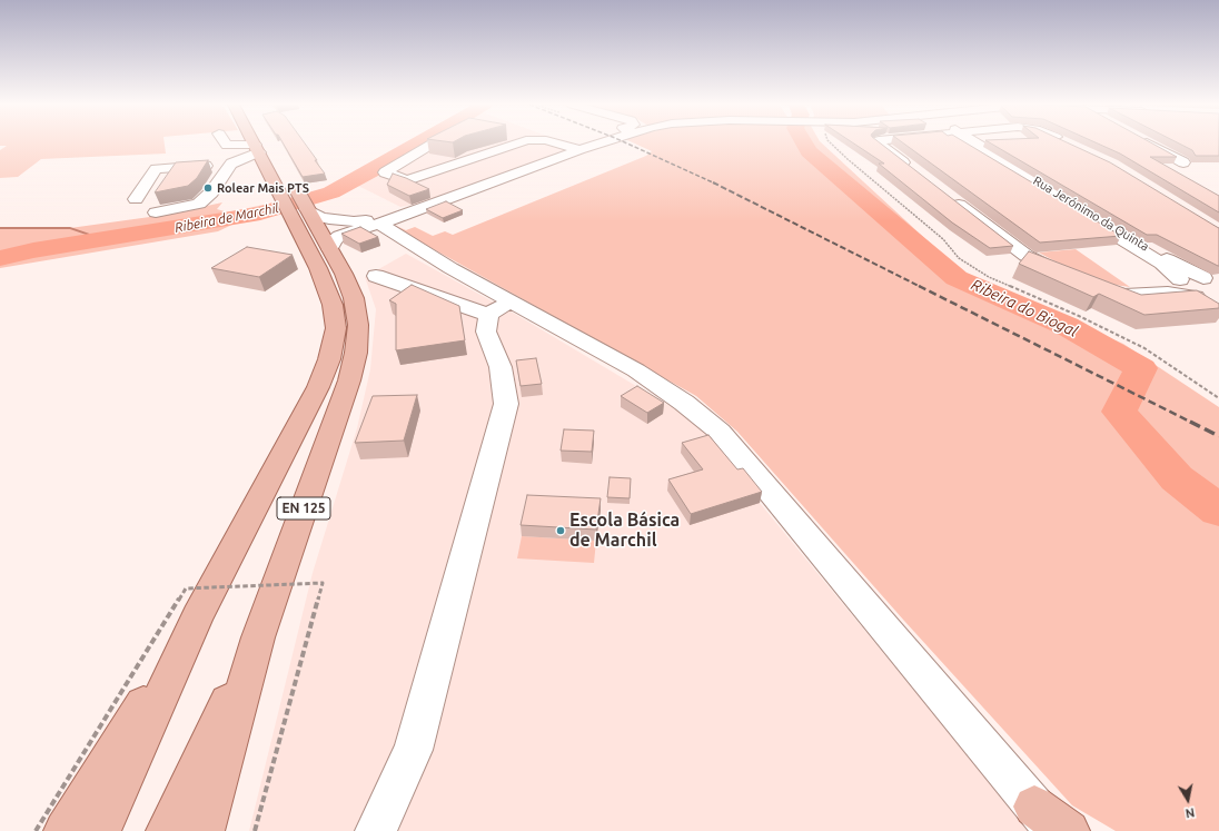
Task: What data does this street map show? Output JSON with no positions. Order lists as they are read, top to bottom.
{
  "streets": {
    "main road": ["EN 125"],
    "street": ["Rua Jerónimo da Quinta"]
  },
  "water": ["Ribeira de Marchil", "Ribeira do Biogal"],
  "places": ["Rolear Mais PTS", "Escola Básica de Marchil"],
  "north": "bottom"
}
